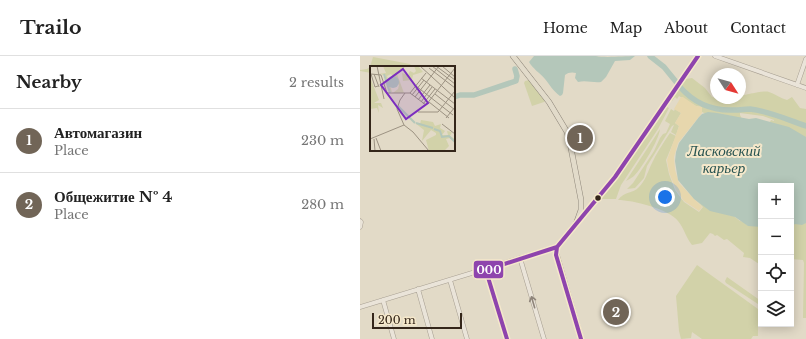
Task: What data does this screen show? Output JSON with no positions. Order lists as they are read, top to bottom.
{
  "water": ["Ласковский карьер"],
  "lines": ["transit line 000"],
  "scale_bar": "200 m",
  "north": "bottom right",
  "page": {
    "header": "Trailo",
    "nav": [
      "Home",
      "Map",
      "About",
      "Contact"
    ],
    "heading": ["Nearby", "2 results"],
    "list": [
      {
        "mark": "1",
        "name": "Автомагазин",
        "note": "Place",
        "value": "230 m"
      },
      {
        "mark": "2",
        "name": "Общежитие № 4",
        "note": "Place",
        "value": "280 m"
      }
    ],
    "pins": ["1", "2"],
    "map_buttons": ["+", "−"],
    "scale": "200 m"
  }
}
